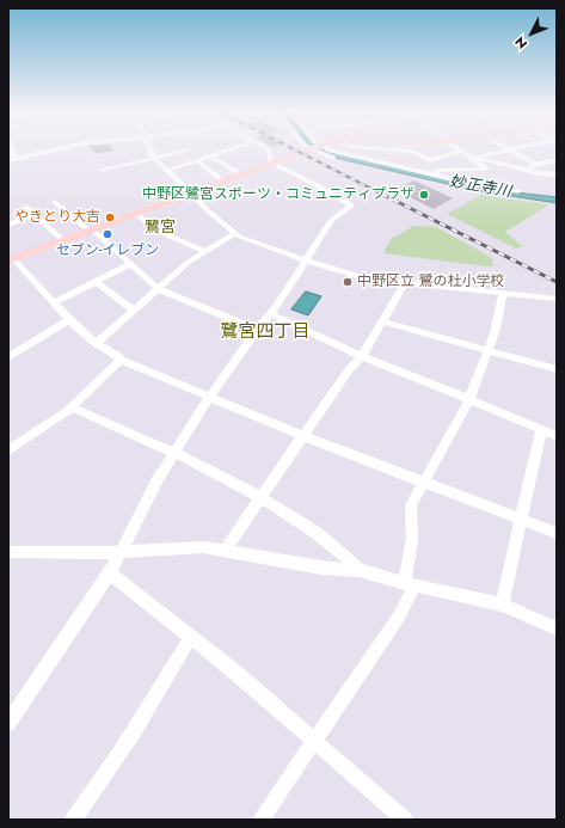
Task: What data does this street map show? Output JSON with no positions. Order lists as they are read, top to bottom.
{
  "districts": ["鷺宮", "鷺宮四丁目"],
  "water": ["妙正寺川"],
  "places": [
    "中野区鷺宮スポーツ・コミュニティプラザ",
    "やきとり大吉",
    "セブン-イレブン",
    "中野区立 鷺の杜小学校"
  ],
  "north": "bottom left"
}
